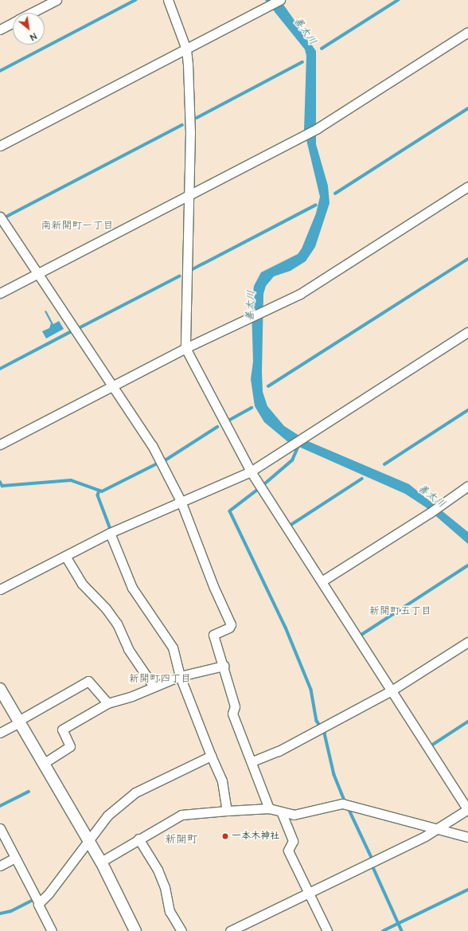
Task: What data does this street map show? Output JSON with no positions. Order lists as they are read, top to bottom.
{
  "districts": [
    "南新開町一丁目",
    "新開町五丁目",
    "新開町四丁目",
    "新開町"
  ],
  "water": ["善太川"],
  "places": ["一本木神社"],
  "north": "bottom right"
}
